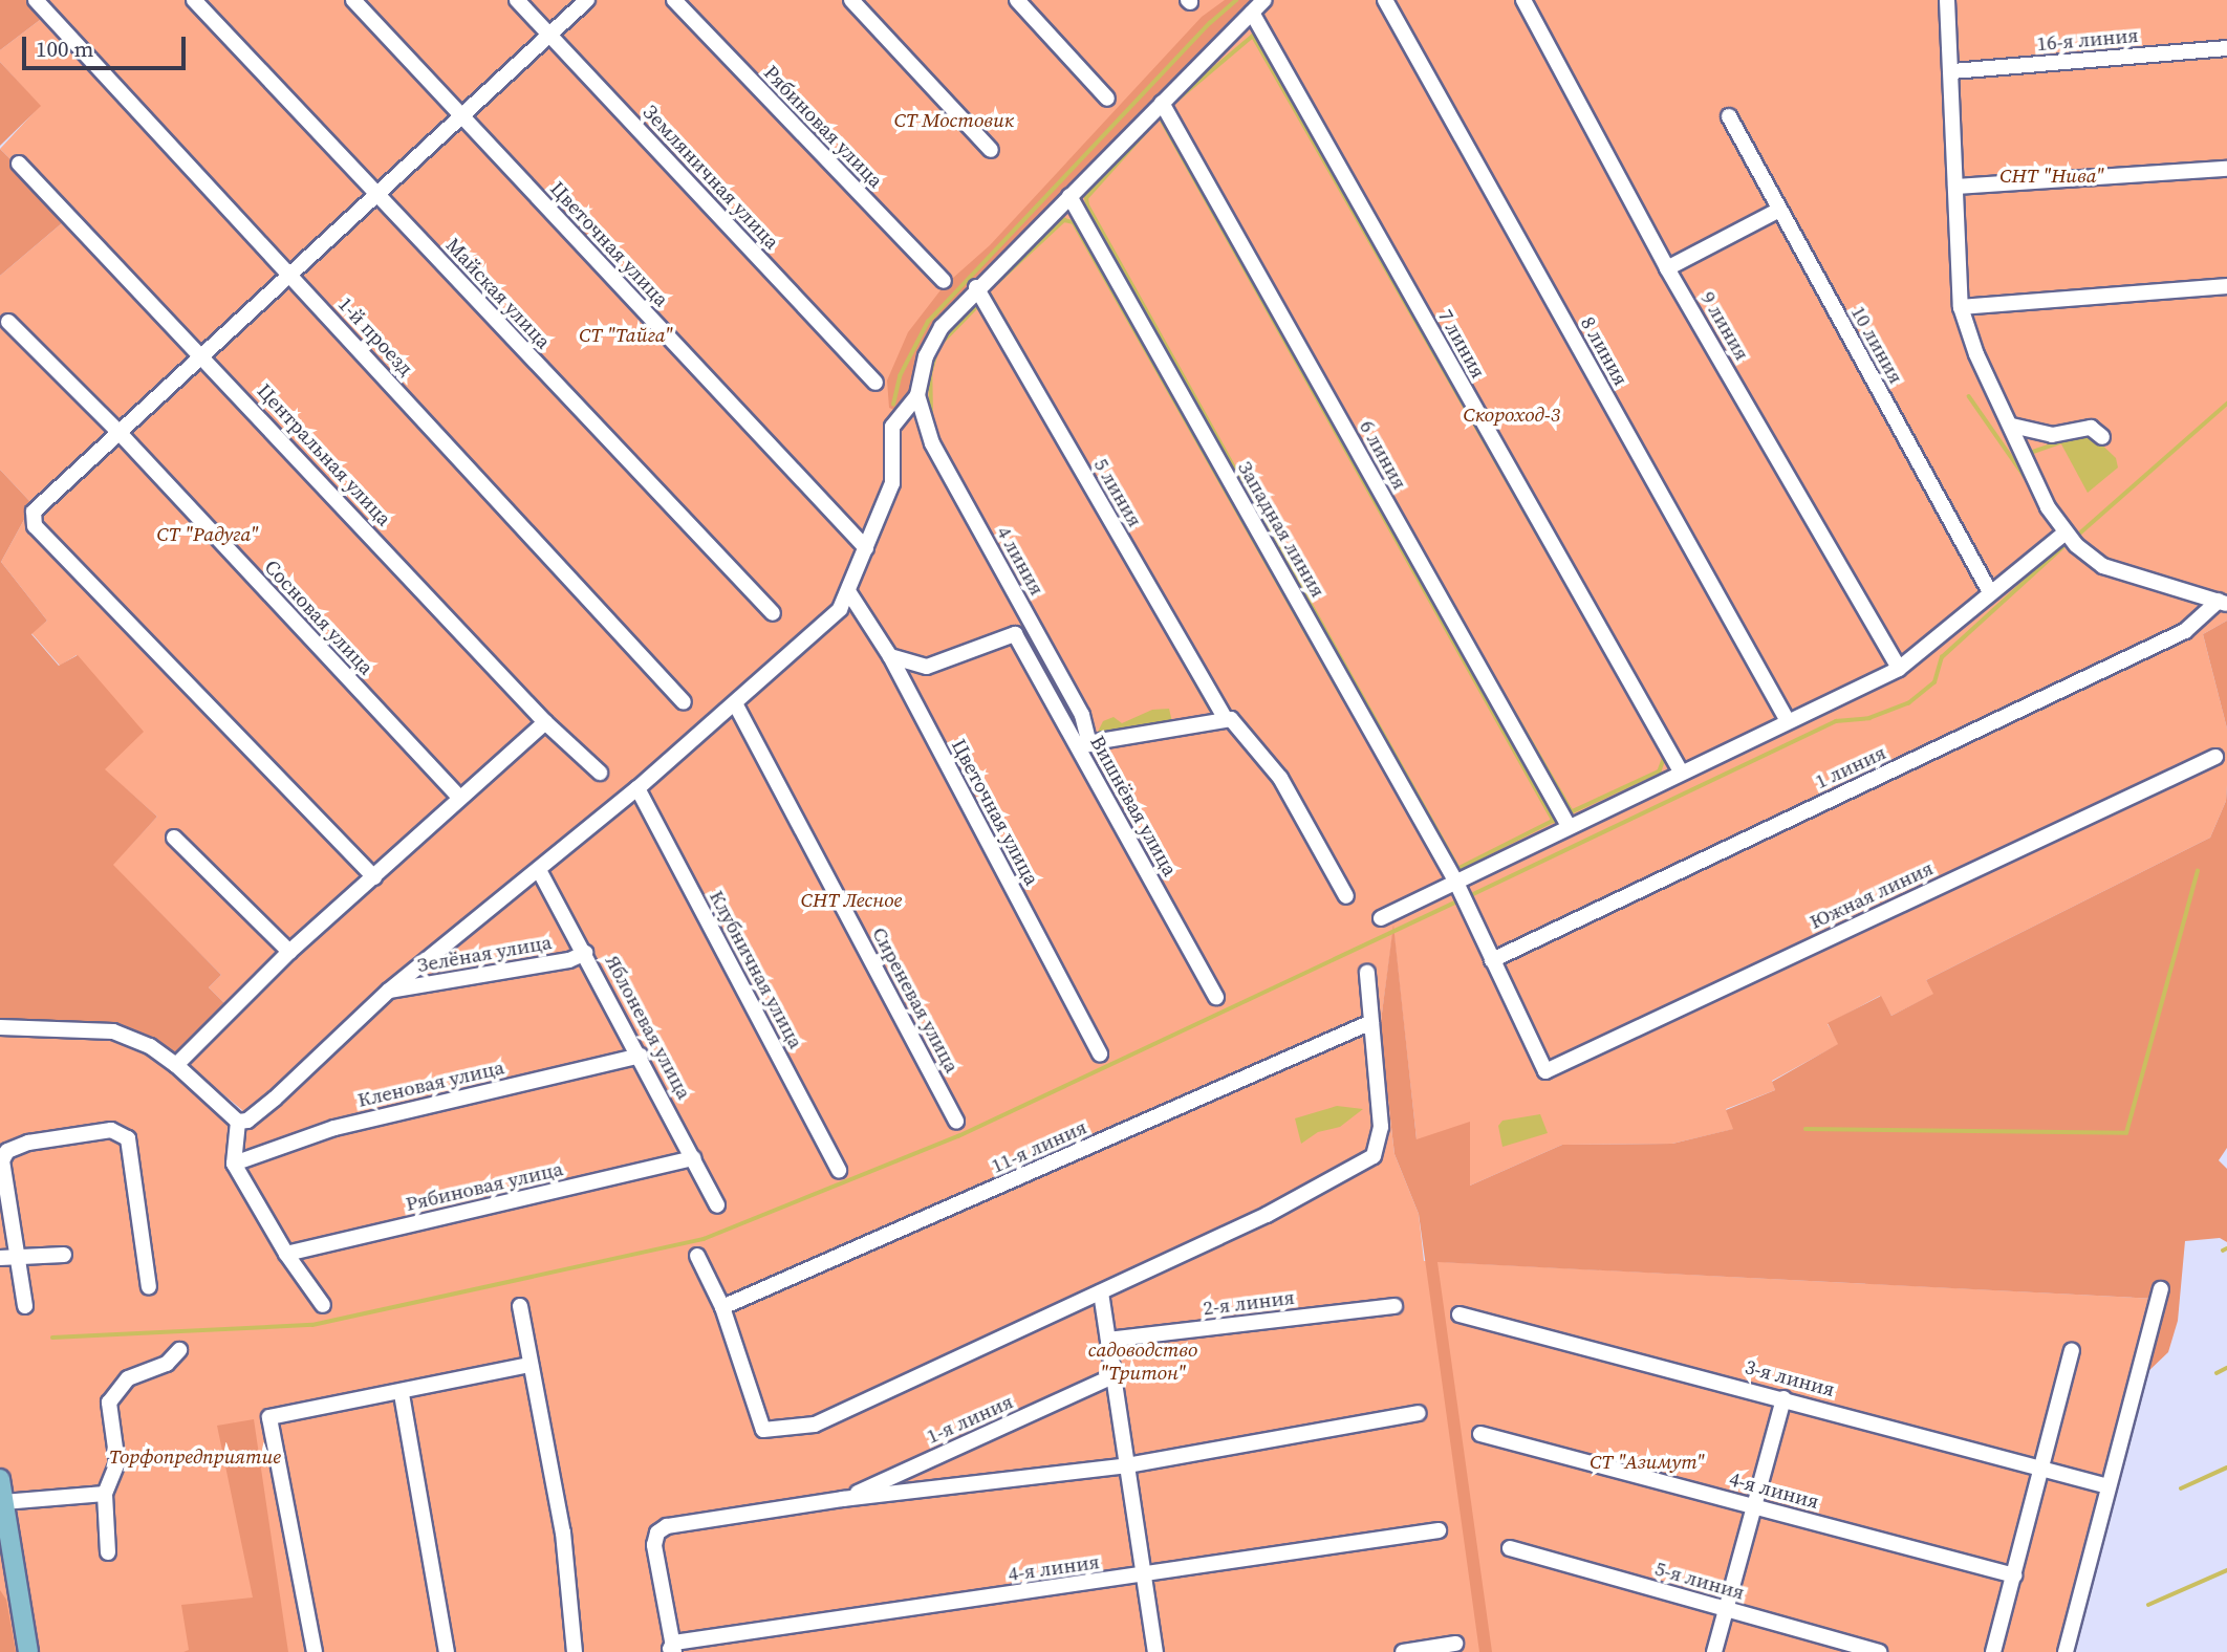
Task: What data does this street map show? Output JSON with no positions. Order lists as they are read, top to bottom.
{
  "streets": {
    "street": [
      "16-я линия",
      "Рябиновая улица",
      "Земляничная улица",
      "Цветочная улица",
      "Майская улица",
      "9 линия",
      "1-й проезд",
      "7 линия",
      "10 линия",
      "8 линия",
      "Центральная улица",
      "6 линия",
      "5 линия",
      "Западная линия",
      "4 линия",
      "Сосновая улица",
      "1 линия",
      "Вишнёвая улица",
      "Южная линия",
      "Зелёная улица",
      "Клубничная улица",
      "Сиреневая улица",
      "Яблоневая улица",
      "Кленовая улица",
      "11-я линия",
      "2-я линия",
      "3-я линия",
      "1-я линия",
      "4-я линия",
      "5-я линия"
    ]
  },
  "crossings": [
    ["Рябиновая улица", "Яблоневая улица"],
    ["Цветочная улица", "Вишнёвая улица"],
    ["Западная линия", "1 линия"],
    ["Западная линия", "Южная линия"],
    ["4 линия", "Вишнёвая улица"],
    ["Зелёная улица", "Яблоневая улица"],
    ["Яблоневая улица", "Кленовая улица"]
  ],
  "parks": [
    "СТ Мостовик",
    "СНТ \"Нива\"",
    "СТ \"Тайга\"",
    "Скороход-3",
    "СТ \"Радуга\"",
    "СНТ Лесное",
    "садоводство \"Тритон\"",
    "Торфопредприятие",
    "СТ \"Азимут\""
  ],
  "scale_bar": "100 m"
}
